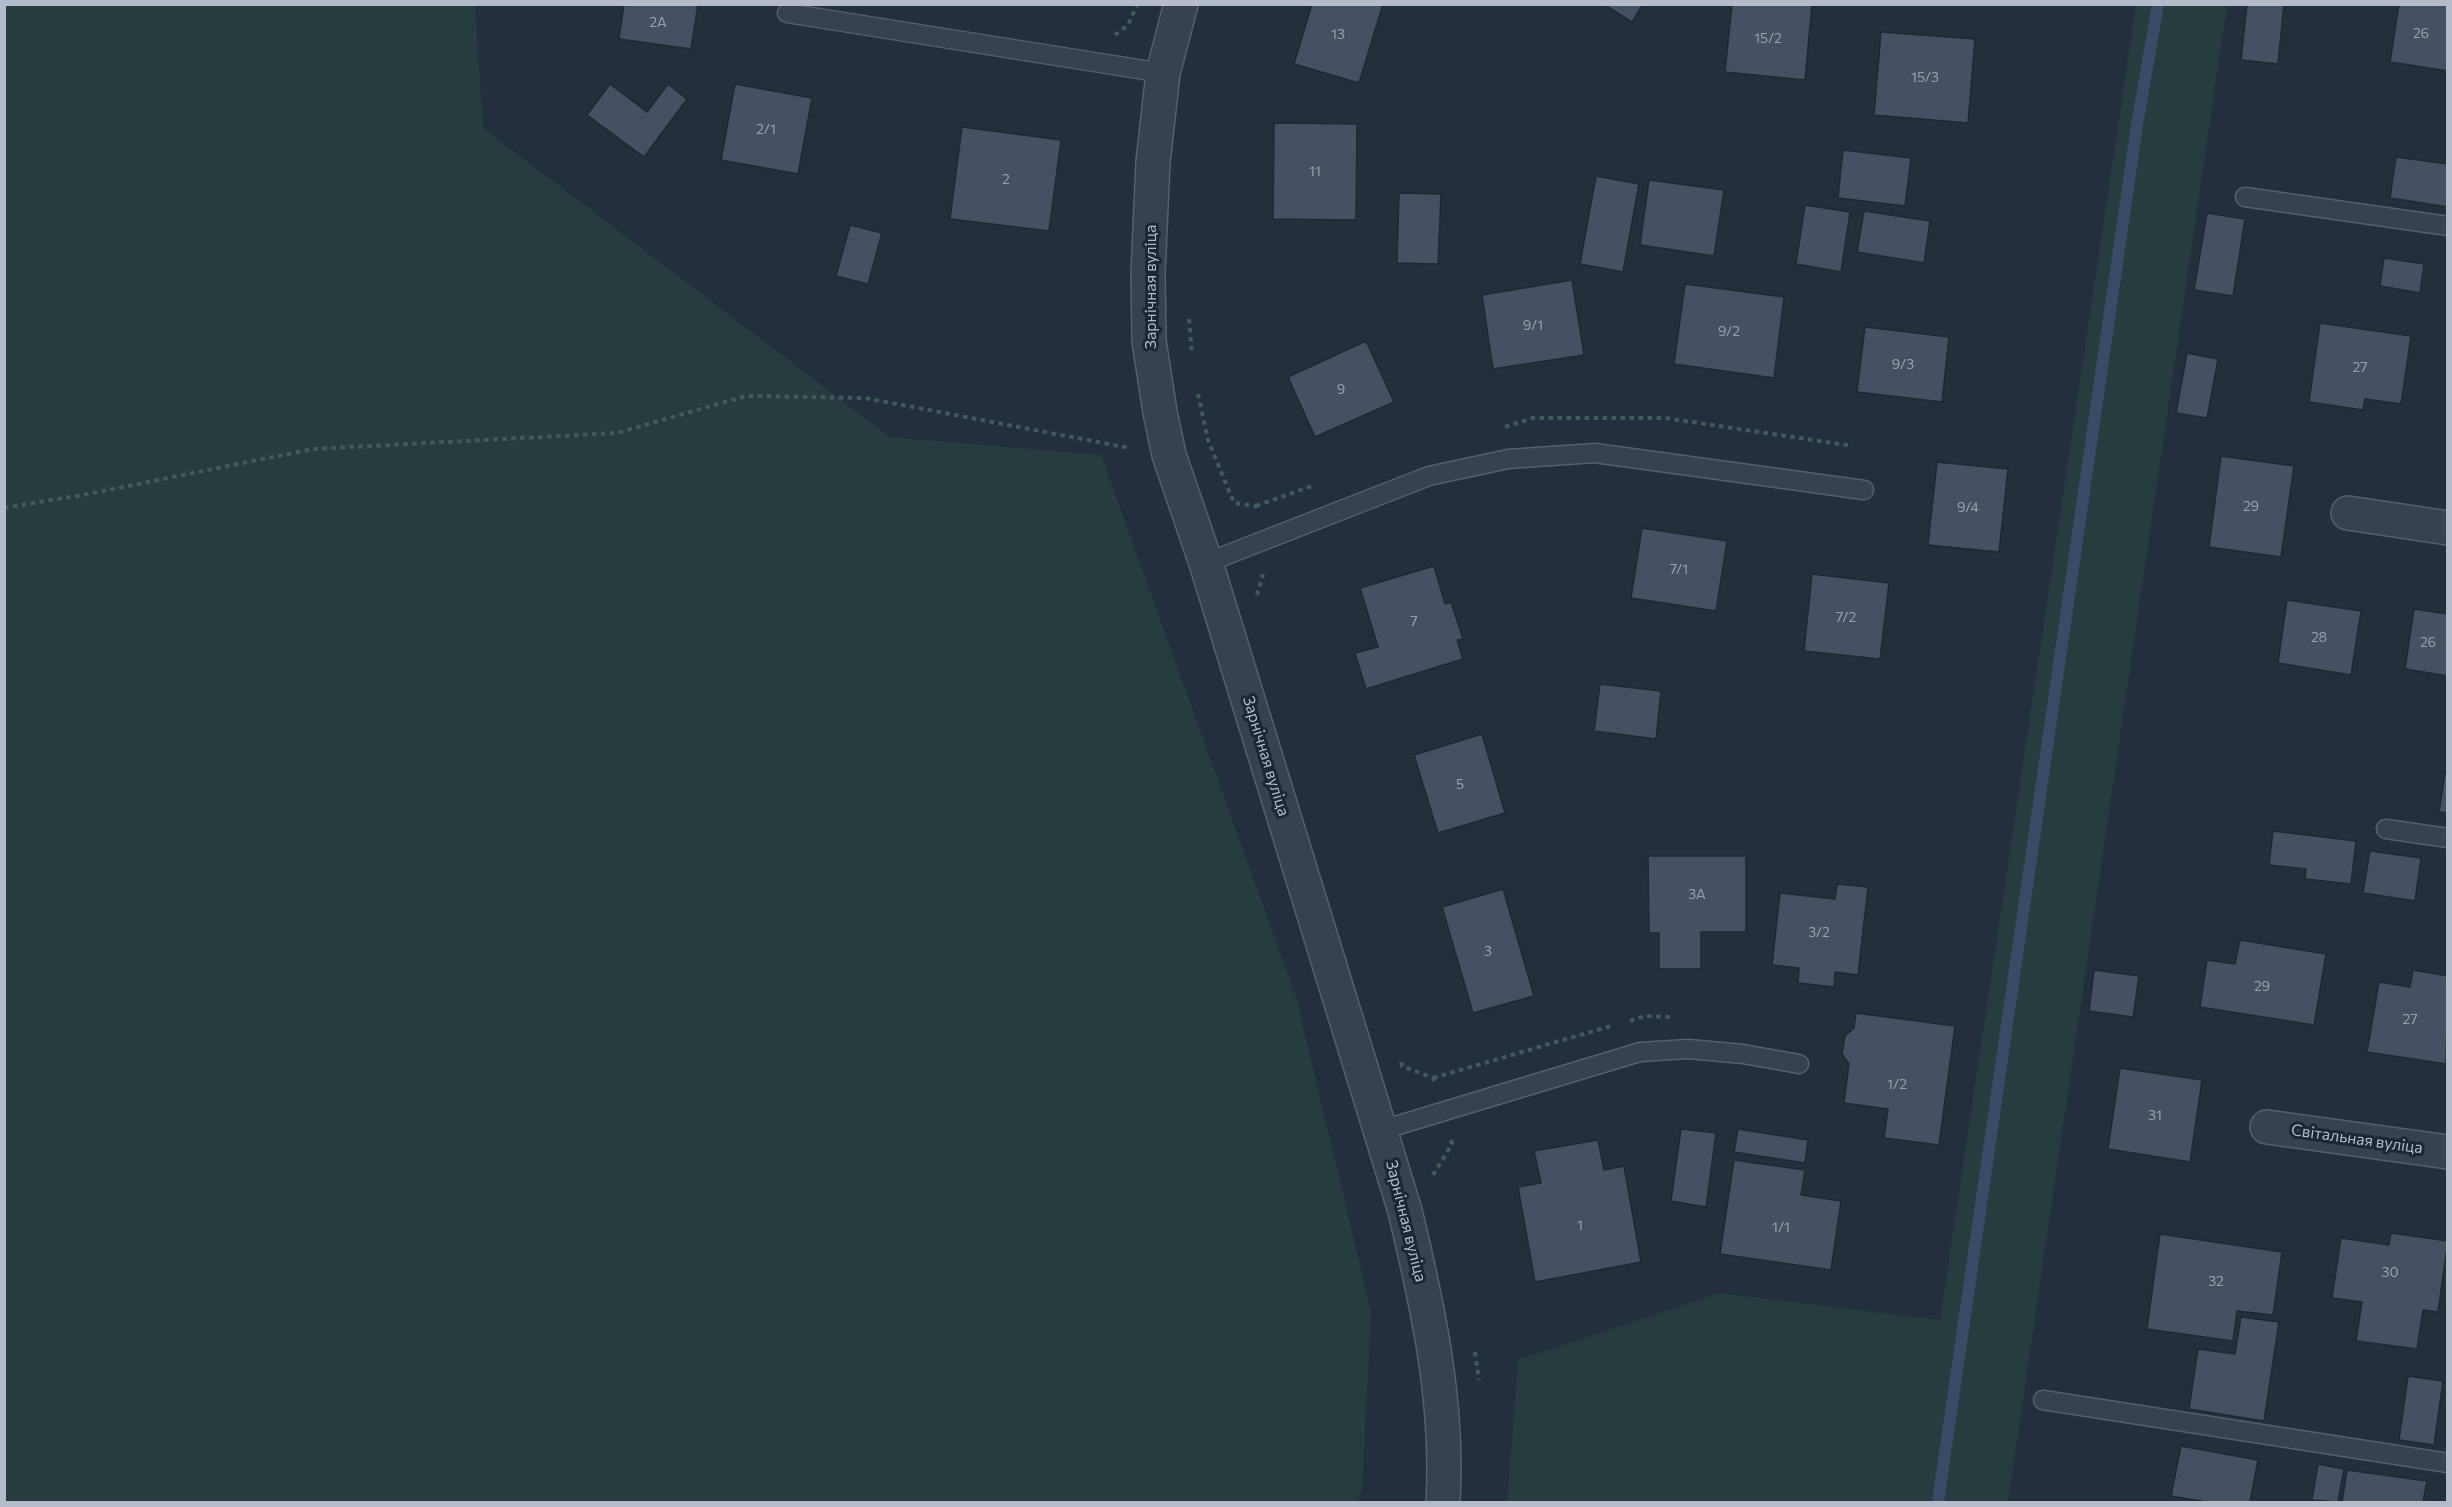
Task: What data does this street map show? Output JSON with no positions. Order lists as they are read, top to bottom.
{
  "streets": {
    "street": ["Зарнічная вуліца", "Світальная вуліца"]
  },
  "house_numbers": [
    "2А",
    "26",
    "13",
    "15/2",
    "15/3",
    "2/1",
    "11",
    "2",
    "9/1",
    "9/2",
    "9/3",
    "27",
    "9",
    "29",
    "9/4",
    "7/1",
    "7/2",
    "7",
    "28",
    "26",
    "5",
    "3А",
    "3/2",
    "3",
    "29",
    "27",
    "1/2",
    "31",
    "1",
    "1/1",
    "30",
    "32"
  ]
}
